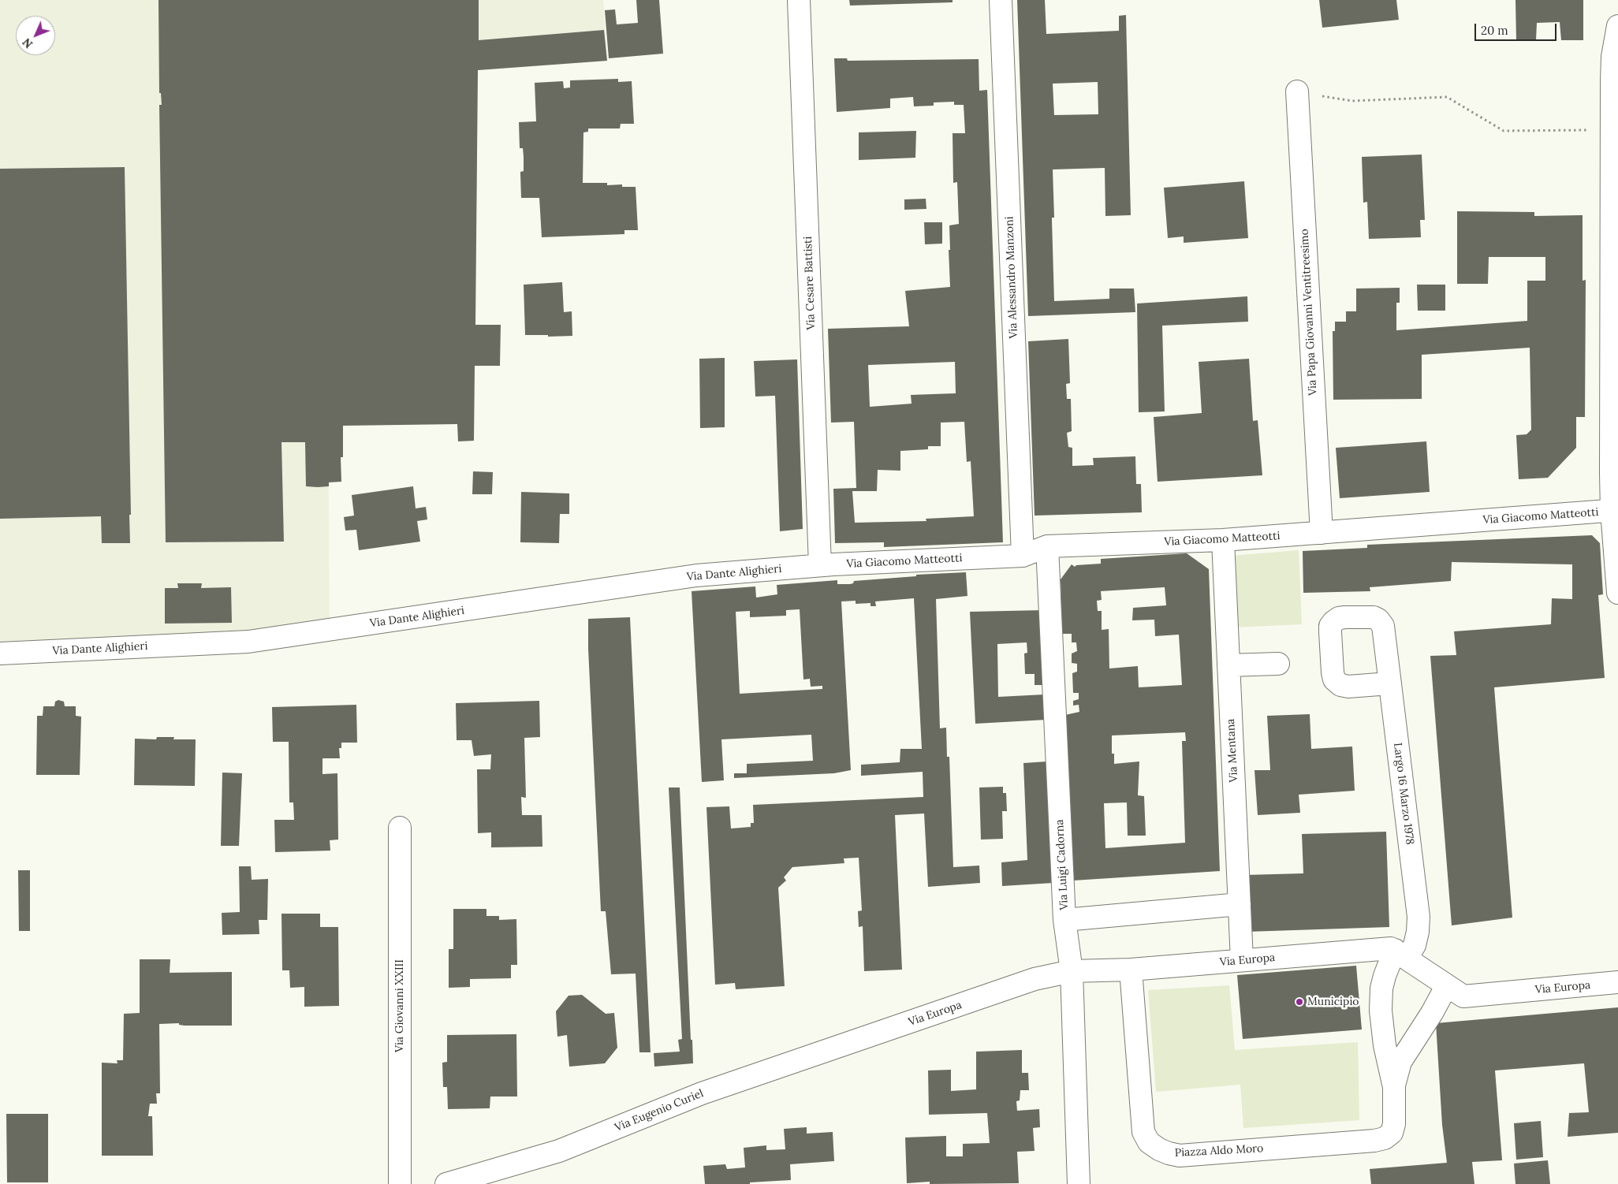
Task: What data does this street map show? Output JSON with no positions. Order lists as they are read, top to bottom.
{
  "streets": {
    "street": [
      "Via Alessandro Manzoni",
      "Via Cesare Battisti",
      "Via Papa Giovanni Ventitreesimo",
      "Via Giacomo Matteotti",
      "Via Dante Alighieri",
      "Via Mentana",
      "Largo 16 Marzo 1978",
      "Via Luigi Cadorna",
      "Via Europa",
      "Via Giovanni XXIII",
      "Via Eugenio Curiel",
      "Piazza Aldo Moro"
    ]
  },
  "crossings": [
    ["Via Alessandro Manzoni", "Via Giacomo Matteotti"],
    ["Via Cesare Battisti", "Via Giacomo Matteotti"],
    ["Via Cesare Battisti", "Via Dante Alighieri"],
    ["Via Papa Giovanni Ventitreesimo", "Via Giacomo Matteotti"],
    ["Via Giacomo Matteotti", "Via Dante Alighieri"],
    ["Via Giacomo Matteotti", "Via Mentana"],
    ["Via Giacomo Matteotti", "Via Luigi Cadorna"],
    ["Via Mentana", "Via Europa"],
    ["Largo 16 Marzo 1978", "Via Europa"],
    ["Largo 16 Marzo 1978", "Piazza Aldo Moro"],
    ["Via Luigi Cadorna", "Via Europa"],
    ["Via Europa", "Via Eugenio Curiel"],
    ["Via Europa", "Piazza Aldo Moro"]
  ],
  "places": ["Municipio"],
  "scale_bar": "20 m",
  "north": "bottom left"
}
